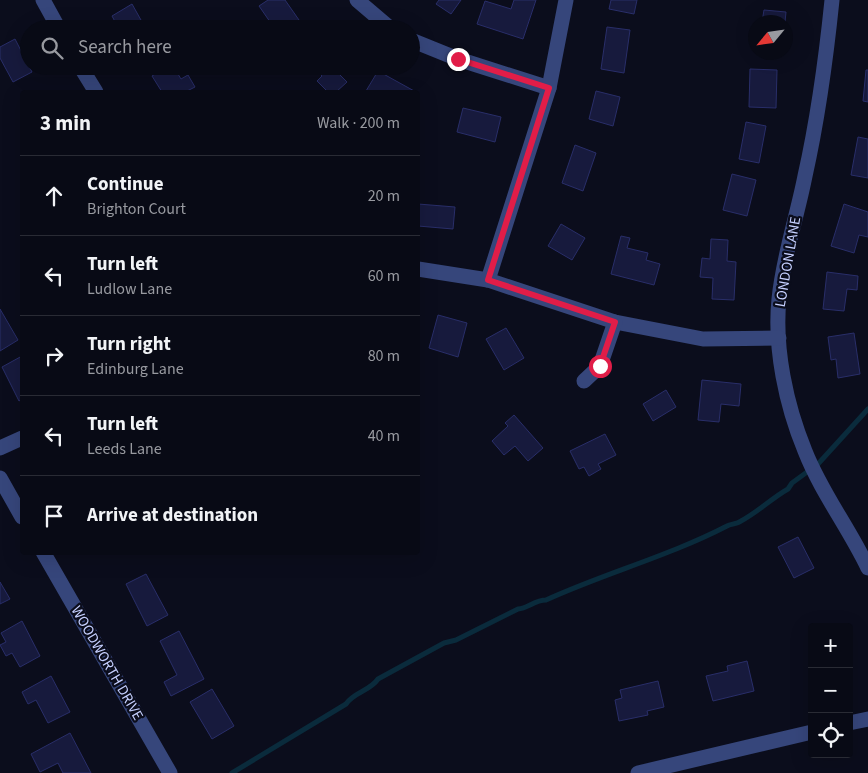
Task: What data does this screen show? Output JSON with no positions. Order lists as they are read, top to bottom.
{
  "streets": {
    "street": ["LONDON LANE", "WOODWORTH DRIVE"]
  },
  "north": "bottom left",
  "page": {
    "search": "Search here",
    "heading": ["3 min", "Walk · 200 m"],
    "list": [
      ["Continue", "Brighton Court", "20 m"],
      ["Turn left", "Ludlow Lane", "60 m"],
      ["Turn right", "Edinburg Lane", "80 m"],
      ["Turn left", "Leeds Lane", "40 m"],
      "Arrive at destination"
    ],
    "map_buttons": ["+", "−"]
  }
}
